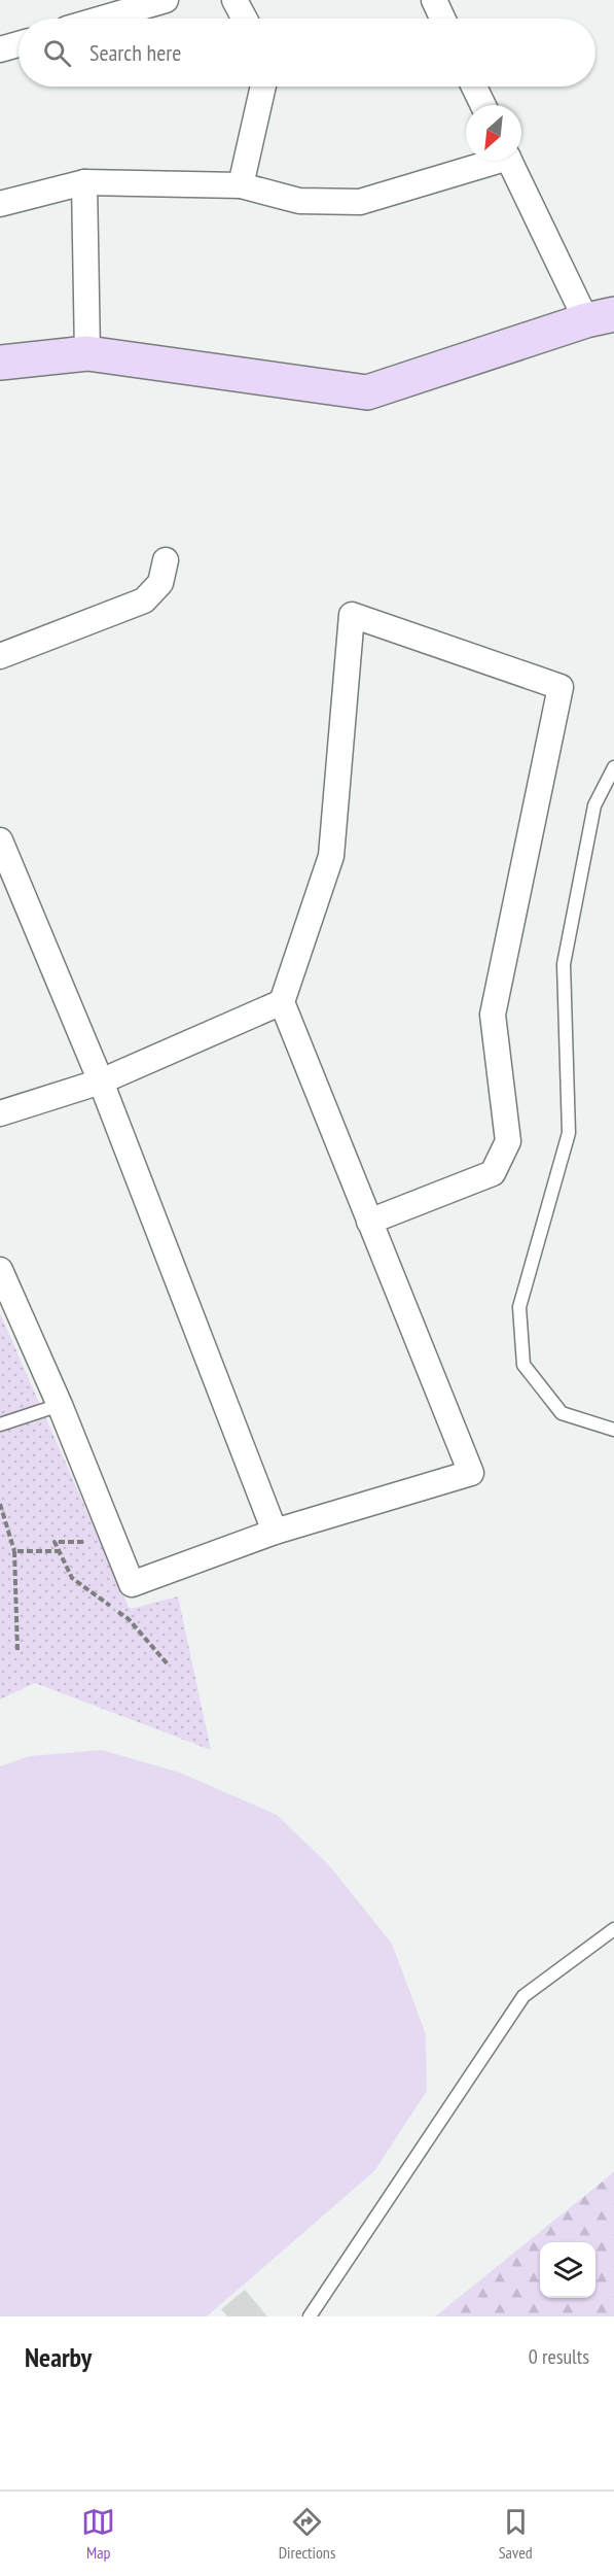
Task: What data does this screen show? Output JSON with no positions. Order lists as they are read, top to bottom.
{
  "north": "bottom left",
  "page": {
    "search": "Search here",
    "heading": ["Nearby", "0 results"],
    "nav": ["Map", "Directions", "Saved"]
  }
}
